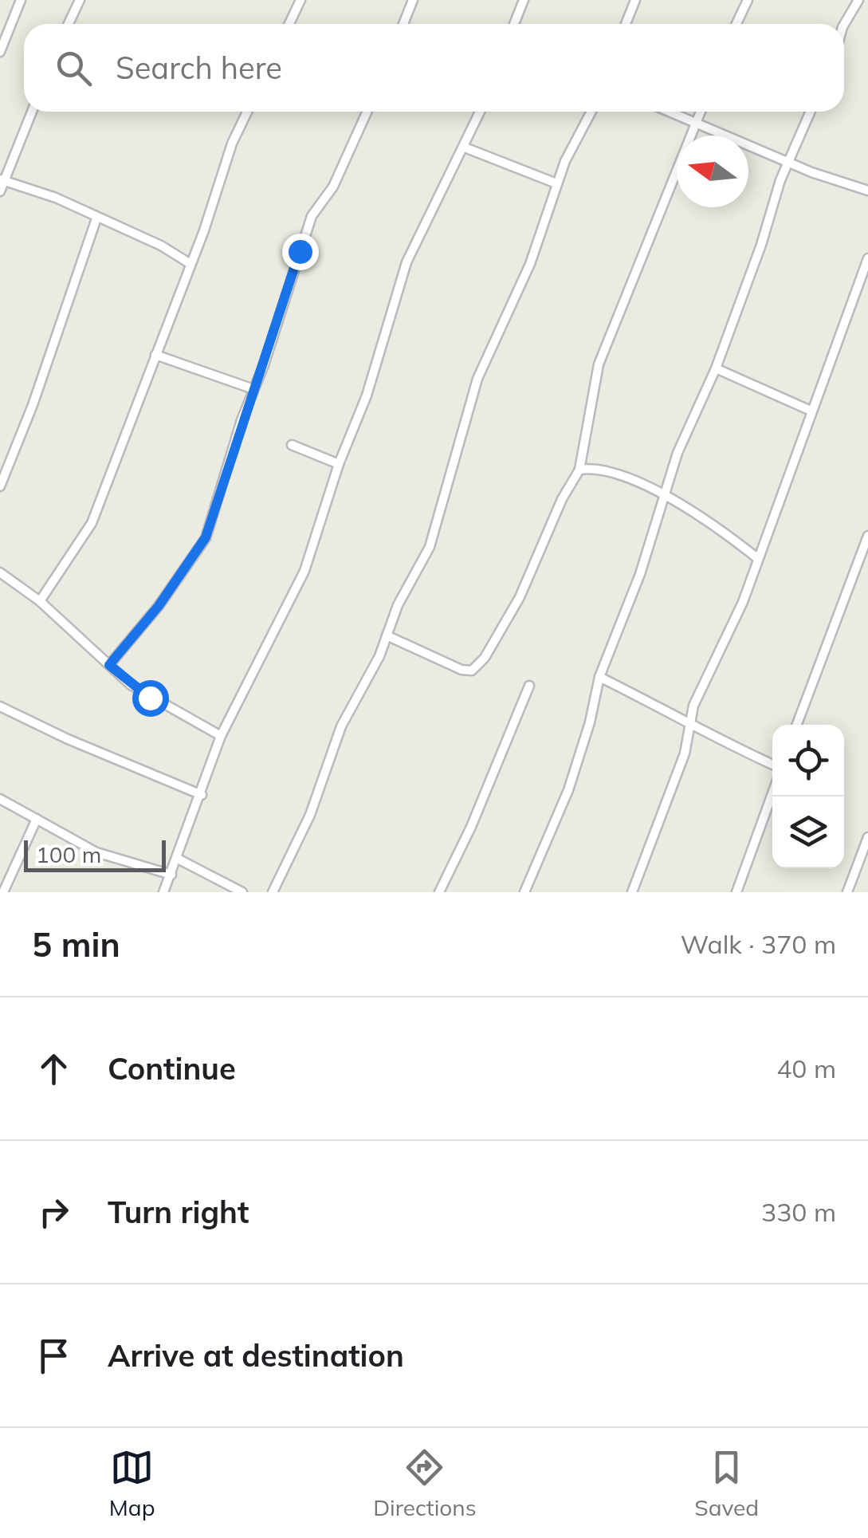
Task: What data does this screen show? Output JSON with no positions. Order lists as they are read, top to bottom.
{
  "scale_bar": "100 m",
  "north": "left",
  "page": {
    "search": "Search here",
    "scale": "100 m",
    "heading": ["5 min", "Walk · 370 m"],
    "list": [
      ["Continue", "40 m"],
      ["Turn right", "330 m"],
      "Arrive at destination"
    ],
    "nav": ["Map", "Directions", "Saved"]
  }
}
